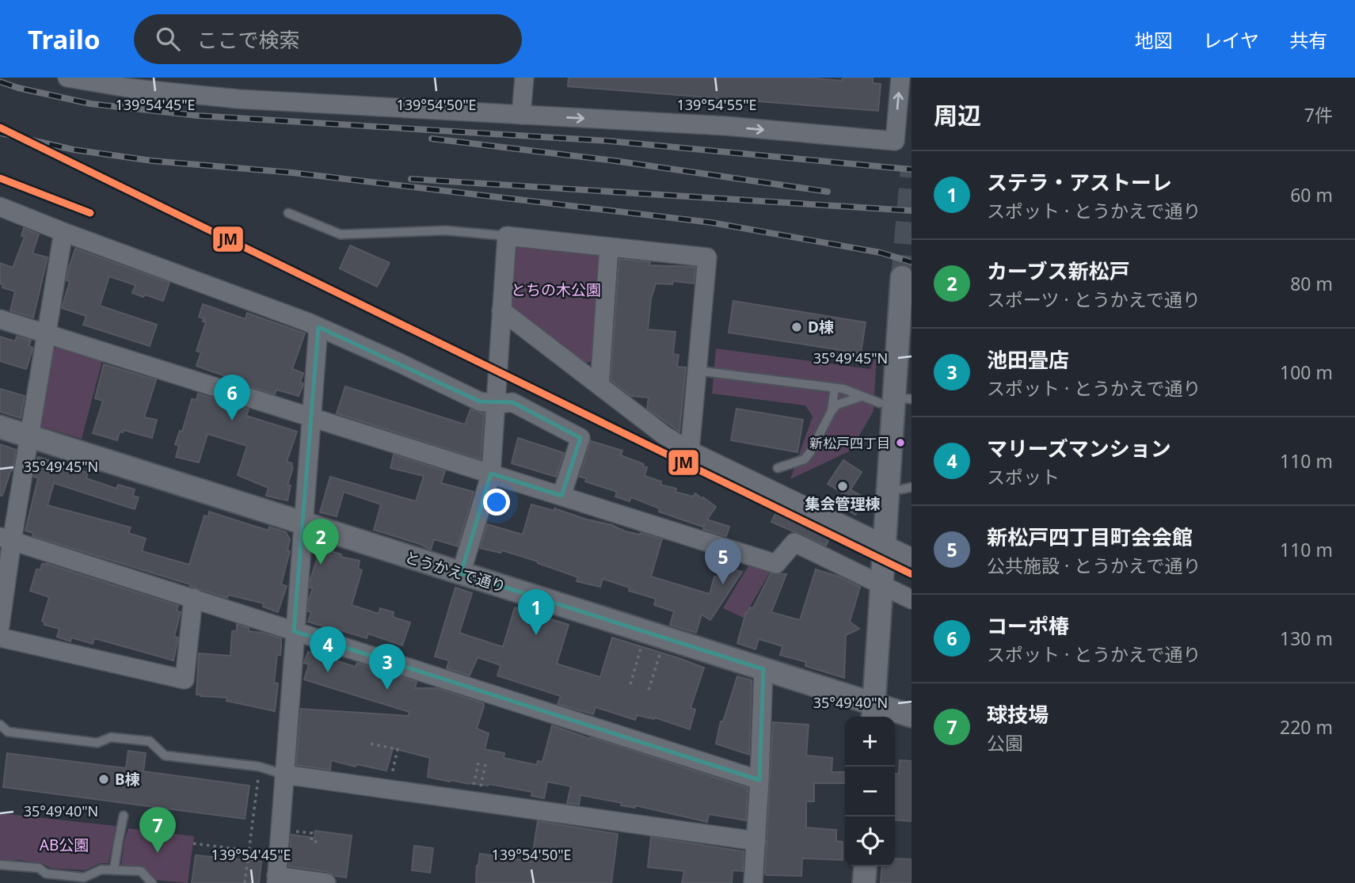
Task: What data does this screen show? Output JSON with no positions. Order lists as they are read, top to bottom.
{
  "streets": {
    "street": ["とうかえで通り"]
  },
  "parks": ["とちの木公園", "AB公園"],
  "places": [
    "D棟",
    "新松戸四丁目",
    "集会管理棟",
    "B棟"
  ],
  "lines": ["transit line JM"],
  "page": {
    "header": "Trailo",
    "search": "ここで検索",
    "nav": ["地図", "レイヤ", "共有"],
    "heading": ["周辺", "7件"],
    "list": [
      {
        "mark": "1",
        "name": "ステラ・アストーレ",
        "note": "スポット · とうかえで通り",
        "value": "60 m"
      },
      {
        "mark": "2",
        "name": "カーブス新松戸",
        "note": "スポーツ · とうかえで通り",
        "value": "80 m"
      },
      {
        "mark": "3",
        "name": "池田畳店",
        "note": "スポット · とうかえで通り",
        "value": "100 m"
      },
      {
        "mark": "4",
        "name": "マリーズマンション",
        "note": "スポット",
        "value": "110 m"
      },
      {
        "mark": "5",
        "name": "新松戸四丁目町会会館",
        "note": "公共施設 · とうかえで通り",
        "value": "110 m"
      },
      {
        "mark": "6",
        "name": "コーポ椿",
        "note": "スポット · とうかえで通り",
        "value": "130 m"
      },
      {
        "mark": "7",
        "name": "球技場",
        "note": "公園",
        "value": "220 m"
      }
    ],
    "pins": [
      "6",
      "2",
      "5",
      "1",
      "4",
      "3",
      "7"
    ],
    "map_buttons": ["+", "−"]
  },
  "coordinates": [
    "139°54'45\"E",
    "139°54'50\"E",
    "139°54'55\"E",
    "35°49'45\"N",
    "35°49'40\"N"
  ]
}
